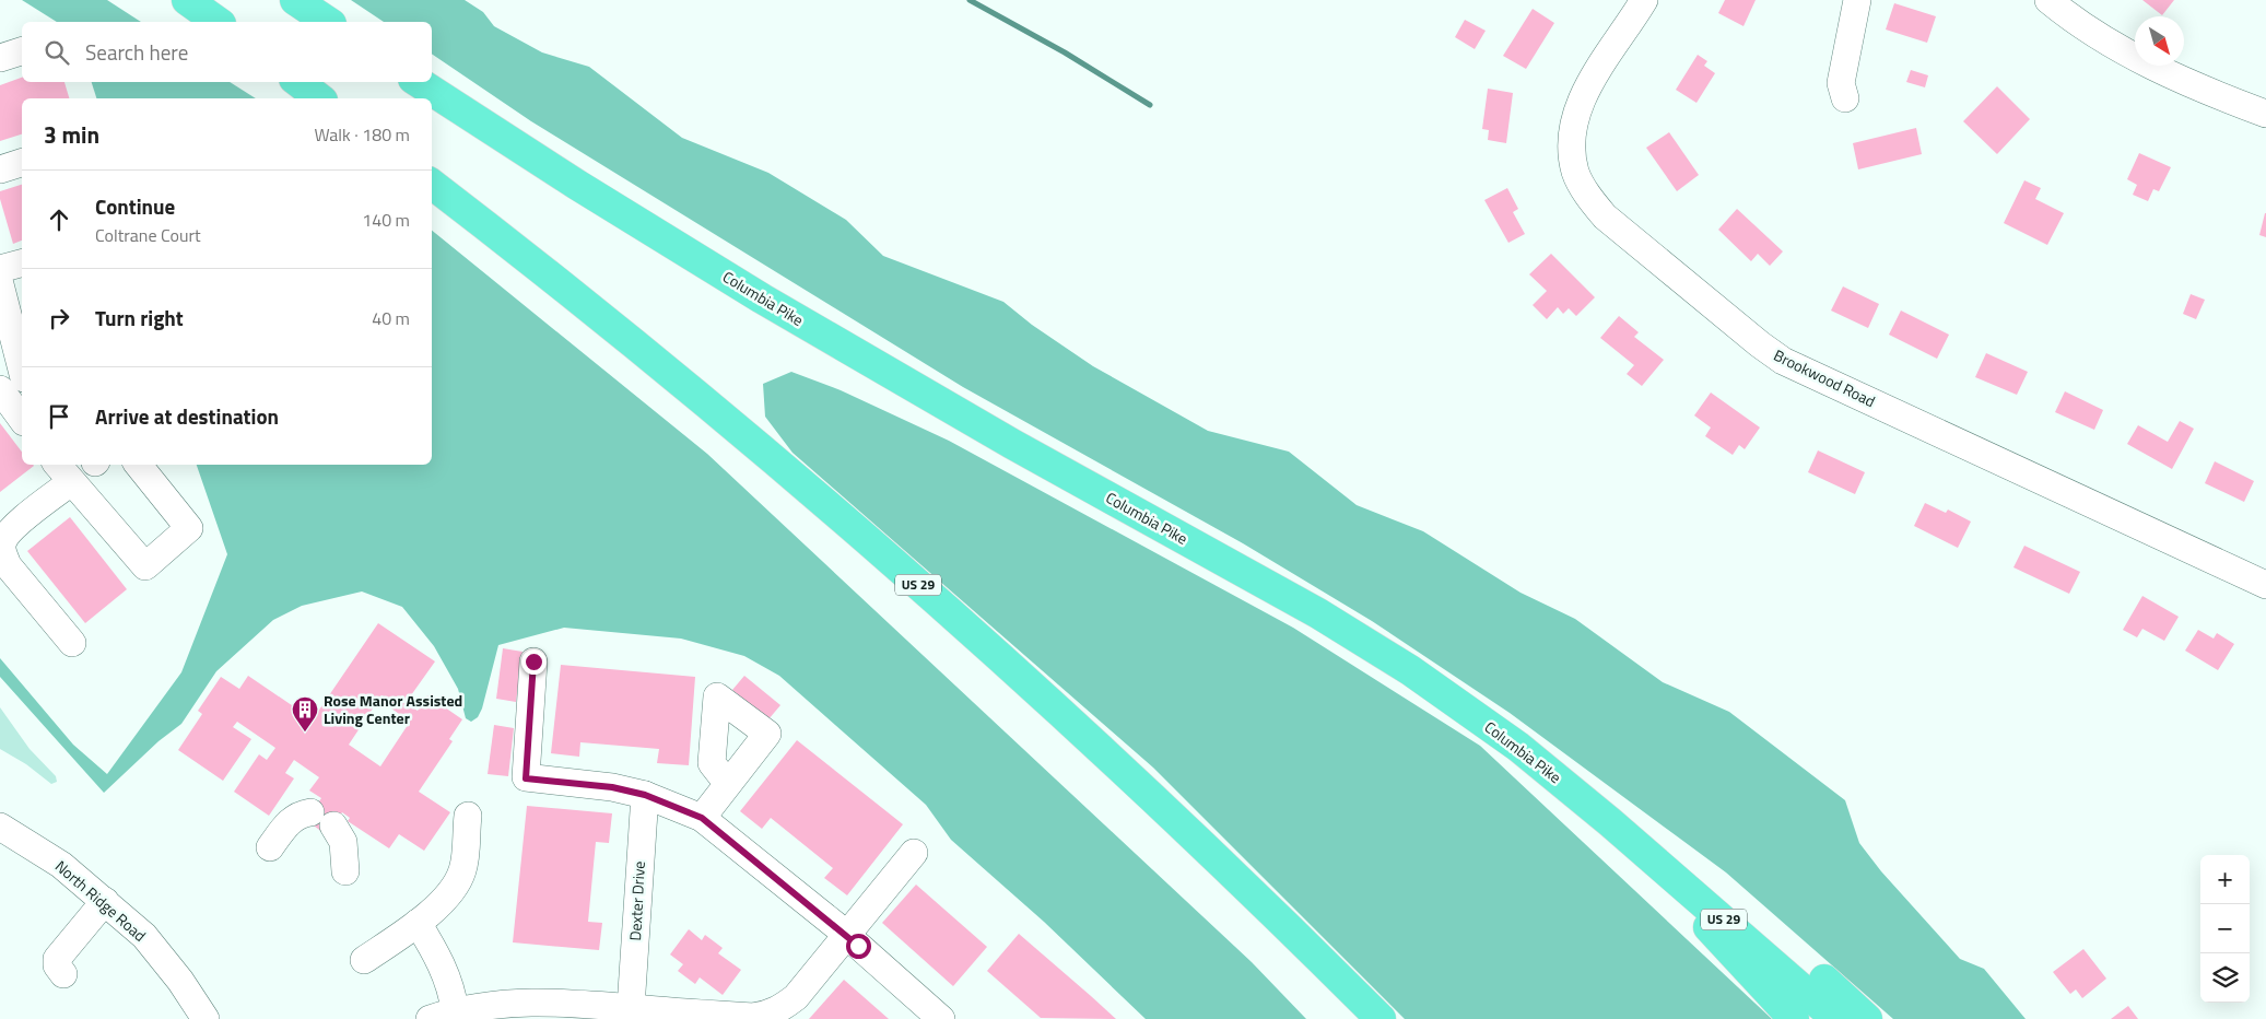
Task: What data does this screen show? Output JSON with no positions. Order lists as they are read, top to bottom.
{
  "streets": {
    "highway": ["Columbia Pike", "US 29"],
    "street": ["Brookwood Road", "North Ridge Road", "Dexter Drive"]
  },
  "places": {
    "building": ["Rose Manor Assisted Living Center"]
  },
  "north": "bottom right",
  "page": {
    "search": "Search here",
    "heading": ["3 min", "Walk · 180 m"],
    "list": [
      ["Continue", "Coltrane Court", "140 m"],
      ["Turn right", "40 m"],
      "Arrive at destination"
    ],
    "map_buttons": ["+", "−"]
  }
}
